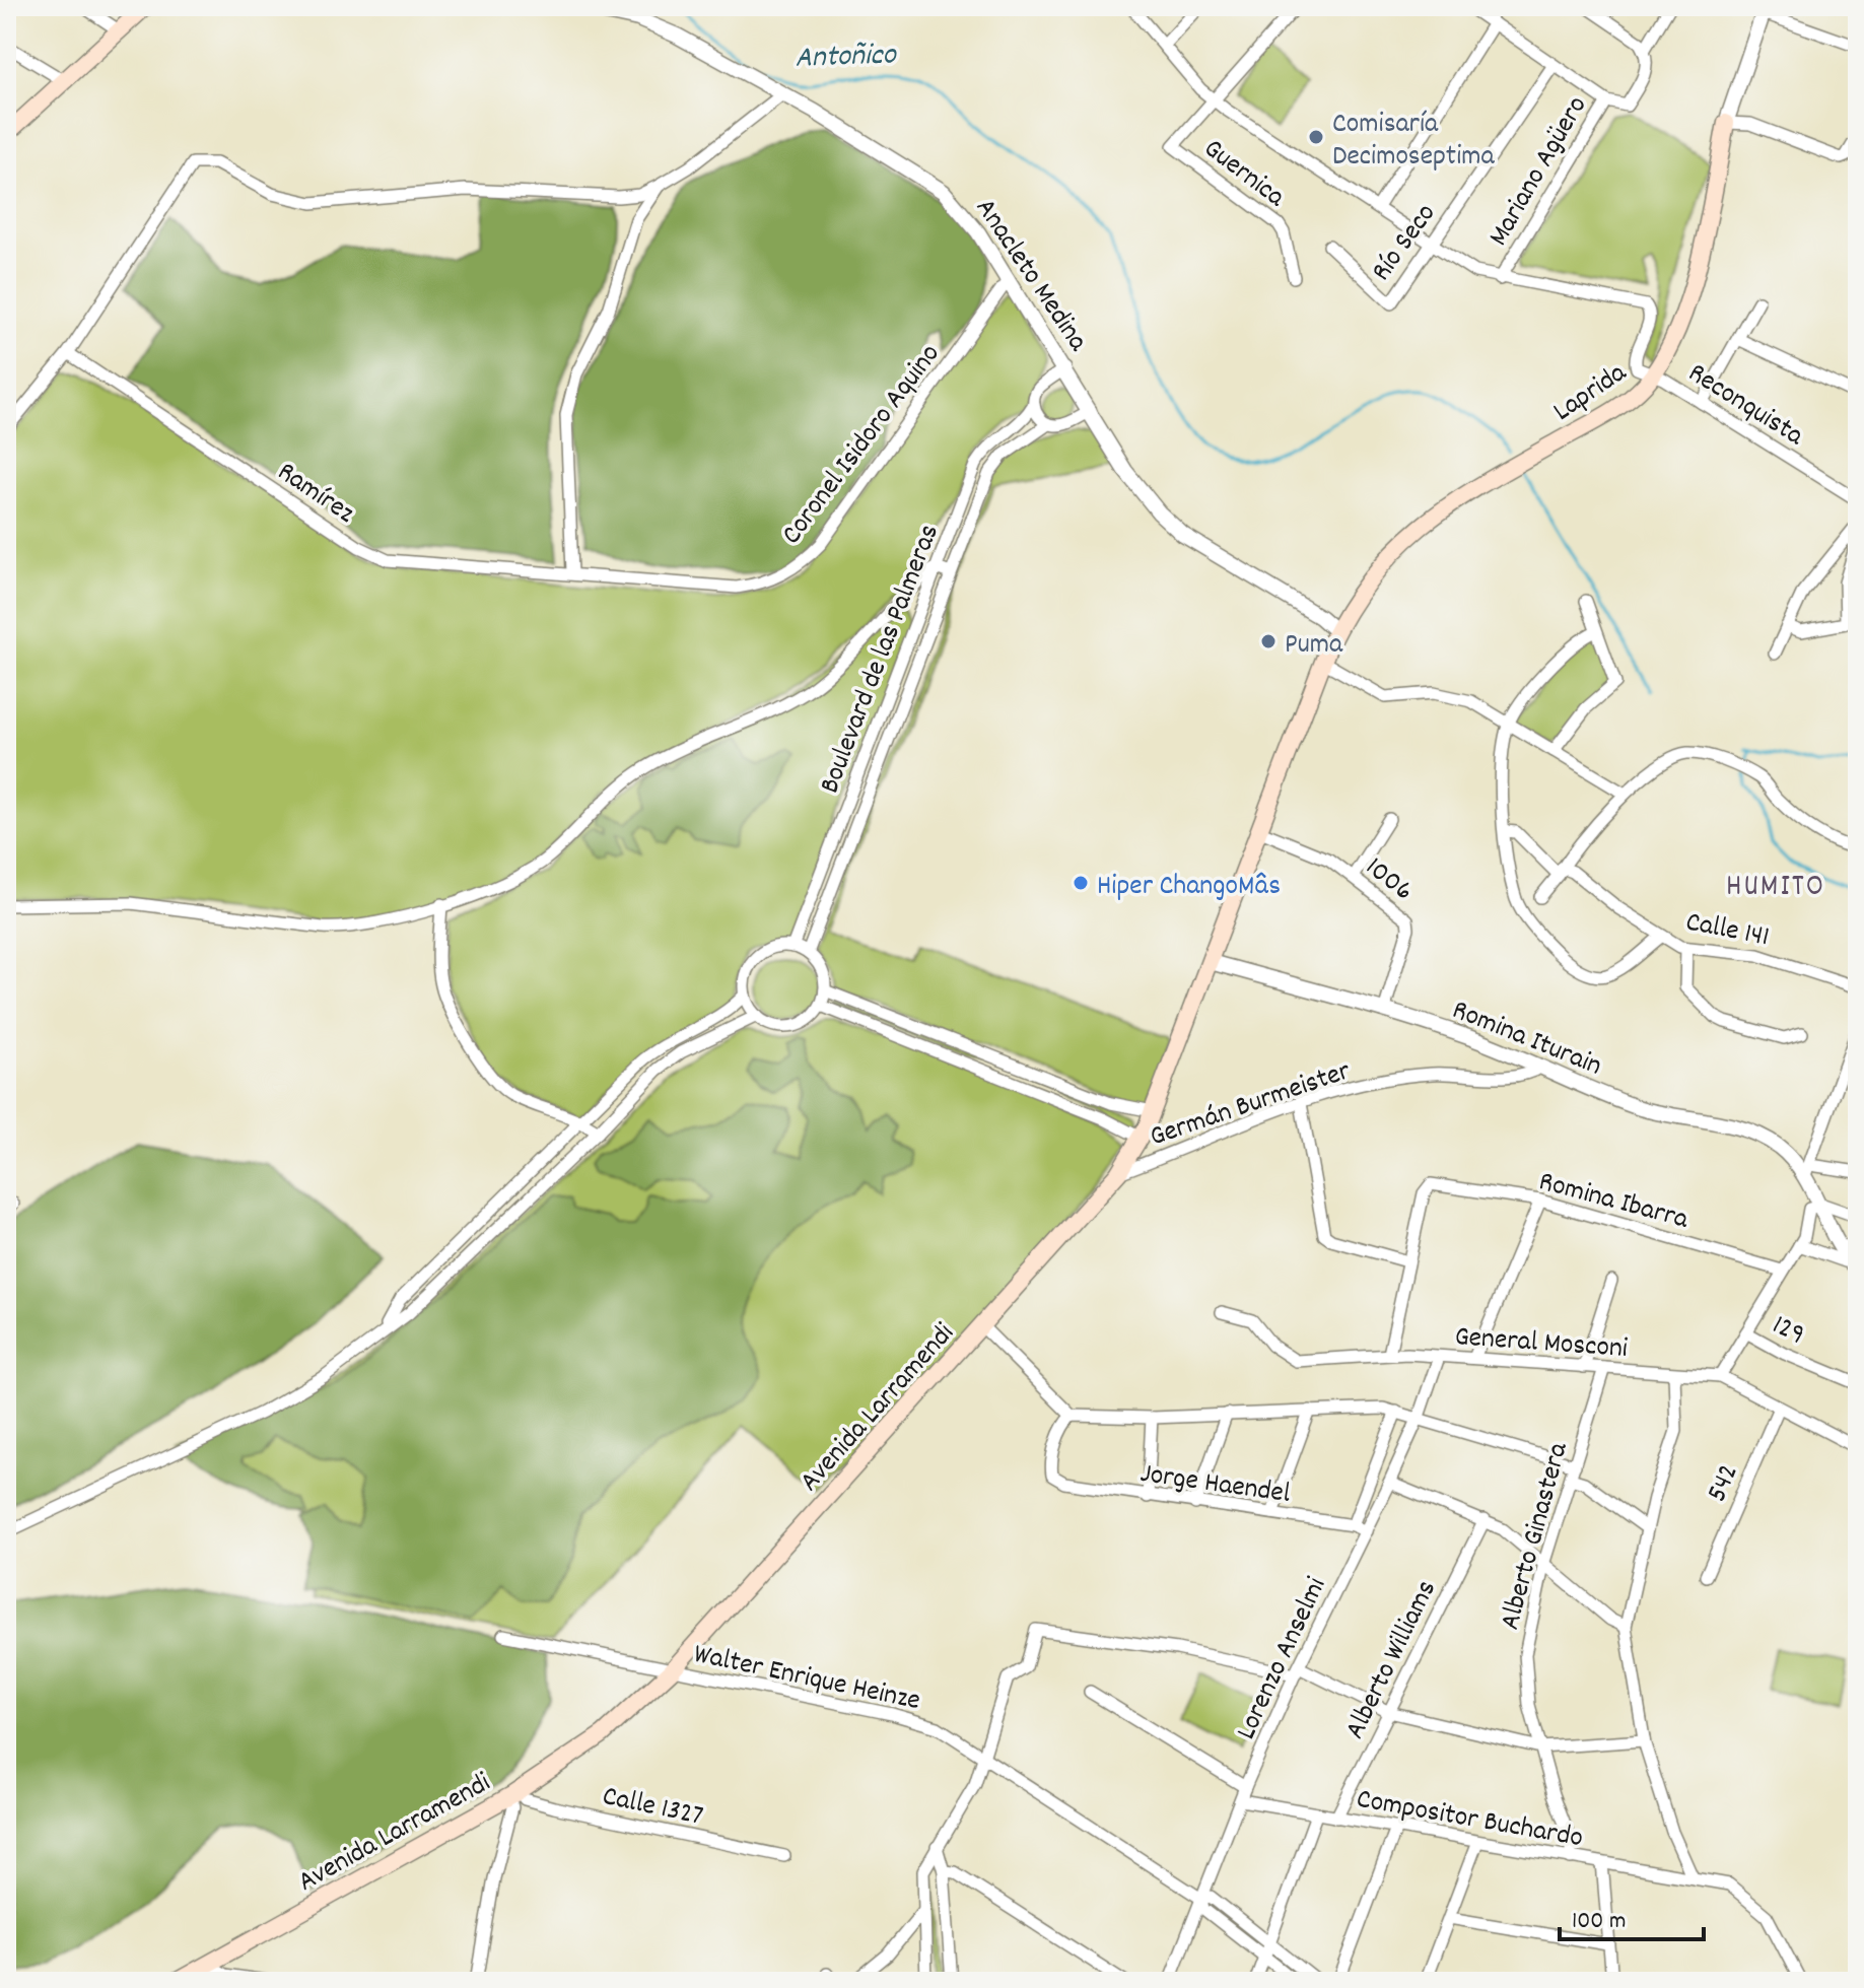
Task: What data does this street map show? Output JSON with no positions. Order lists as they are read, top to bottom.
{
  "streets": {
    "main road": ["Laprida", "Avenida Larramendi"],
    "street": [
      "Mariano Agüero",
      "Guernica",
      "Río Seco",
      "Anacleto Medina",
      "Reconquista",
      "Coronel Isidoro Aquino",
      "Ramírez",
      "Boulevard de las Palmeras",
      "1006",
      "Calle 141",
      "Romina Iturain",
      "Germán Burmeister",
      "Romina Ibarra",
      "129",
      "General Mosconi",
      "Jorge Haendel",
      "542",
      "Alberto Ginastera",
      "Lorenzo Anselmi",
      "Alberto Williams",
      "Walter Enrique Heinze",
      "Calle 1327",
      "Compositor Buchardo"
    ]
  },
  "crossings": [
    ["Mariano Agüero", "Río Seco"],
    ["Anacleto Medina", "Laprida"],
    ["Anacleto Medina", "Coronel Isidoro Aquino"],
    ["Anacleto Medina", "Boulevard de las Palmeras"],
    ["Anacleto Medina", "Avenida Larramendi"],
    ["Laprida", "Reconquista"],
    ["Laprida", "Avenida Larramendi"],
    ["Coronel Isidoro Aquino", "Ramírez"],
    ["1006", "Romina Iturain"],
    ["1006", "Avenida Larramendi"],
    ["Romina Iturain", "Germán Burmeister"],
    ["Romina Iturain", "Avenida Larramendi"],
    ["Germán Burmeister", "Avenida Larramendi"],
    ["General Mosconi", "542"],
    ["General Mosconi", "Alberto Ginastera"],
    ["General Mosconi", "Lorenzo Anselmi"],
    ["Avenida Larramendi", "Walter Enrique Heinze"],
    ["Avenida Larramendi", "Calle 1327"],
    ["Jorge Haendel", "Lorenzo Anselmi"],
    ["Alberto Ginastera", "Compositor Buchardo"],
    ["Lorenzo Anselmi", "Walter Enrique Heinze"],
    ["Lorenzo Anselmi", "Compositor Buchardo"],
    ["Alberto Williams", "Compositor Buchardo"]
  ],
  "districts": ["HUMITO"],
  "water": ["Antoñico"],
  "places": ["Comisaría Decimoseptima", "Puma", "Hiper ChangoMâs"],
  "scale_bar": "100 m"
}
